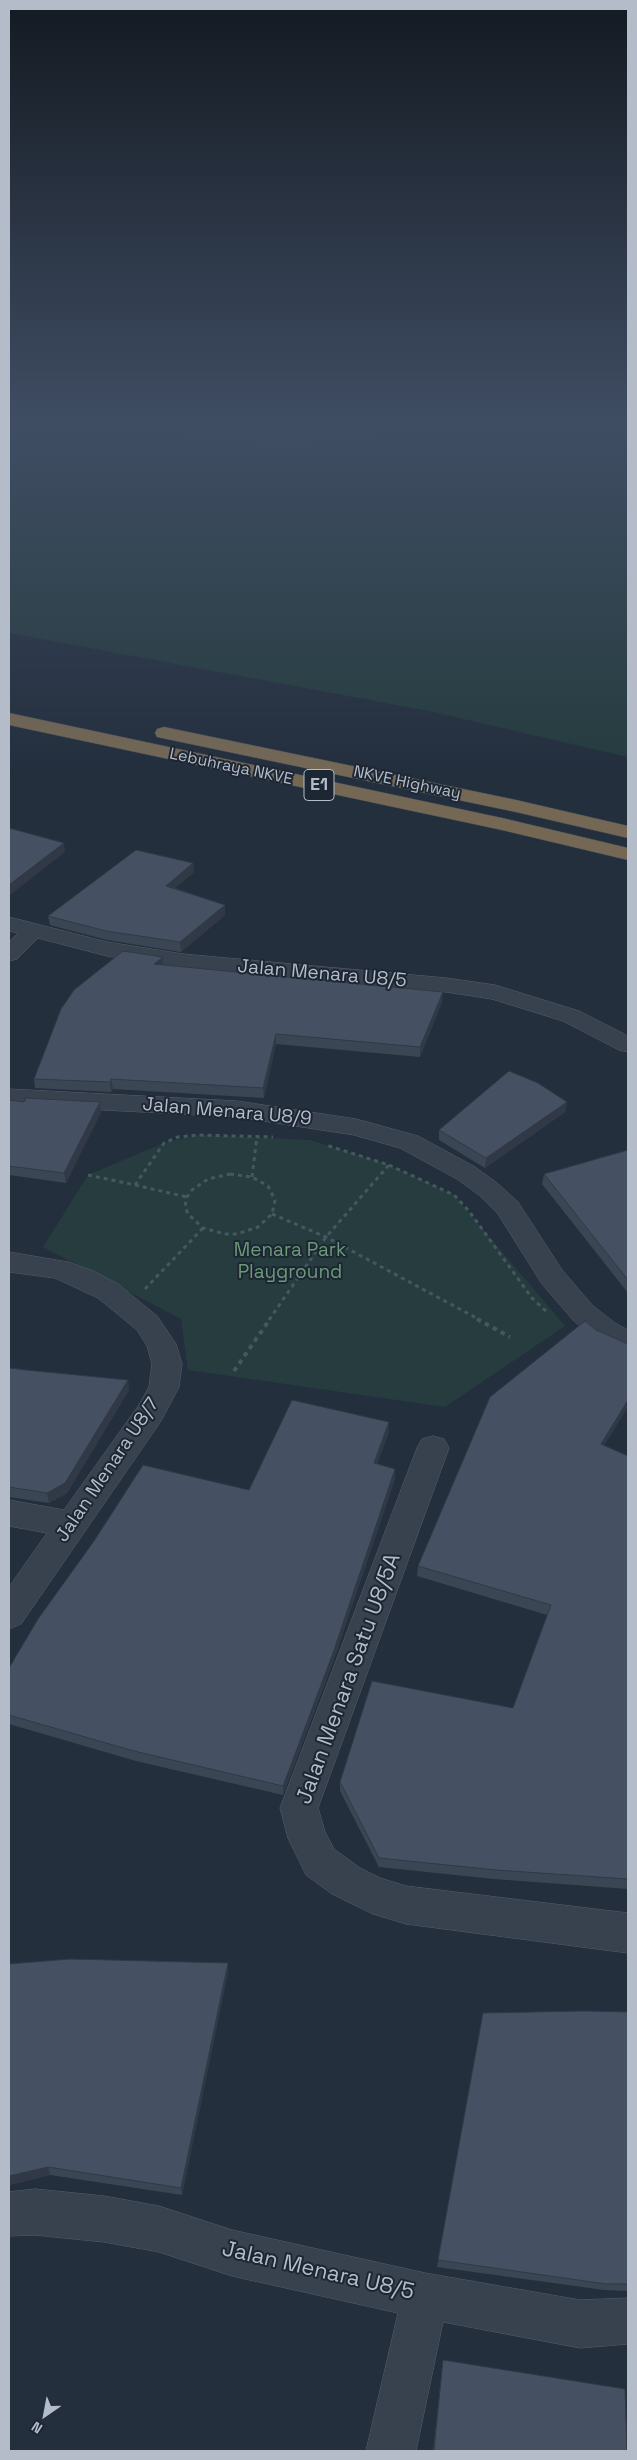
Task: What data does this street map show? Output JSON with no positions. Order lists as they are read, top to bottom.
{
  "streets": {
    "highway": ["Lebuhraya NKVE", "NKVE Highway", "E1"],
    "street": [
      "Jalan Menara U8/5",
      "Jalan Menara U8/9",
      "Jalan Menara U8/7",
      "Jalan Menara Satu U8/5A"
    ]
  },
  "parks": ["Menara Park Playground"],
  "north": "bottom left"
}
